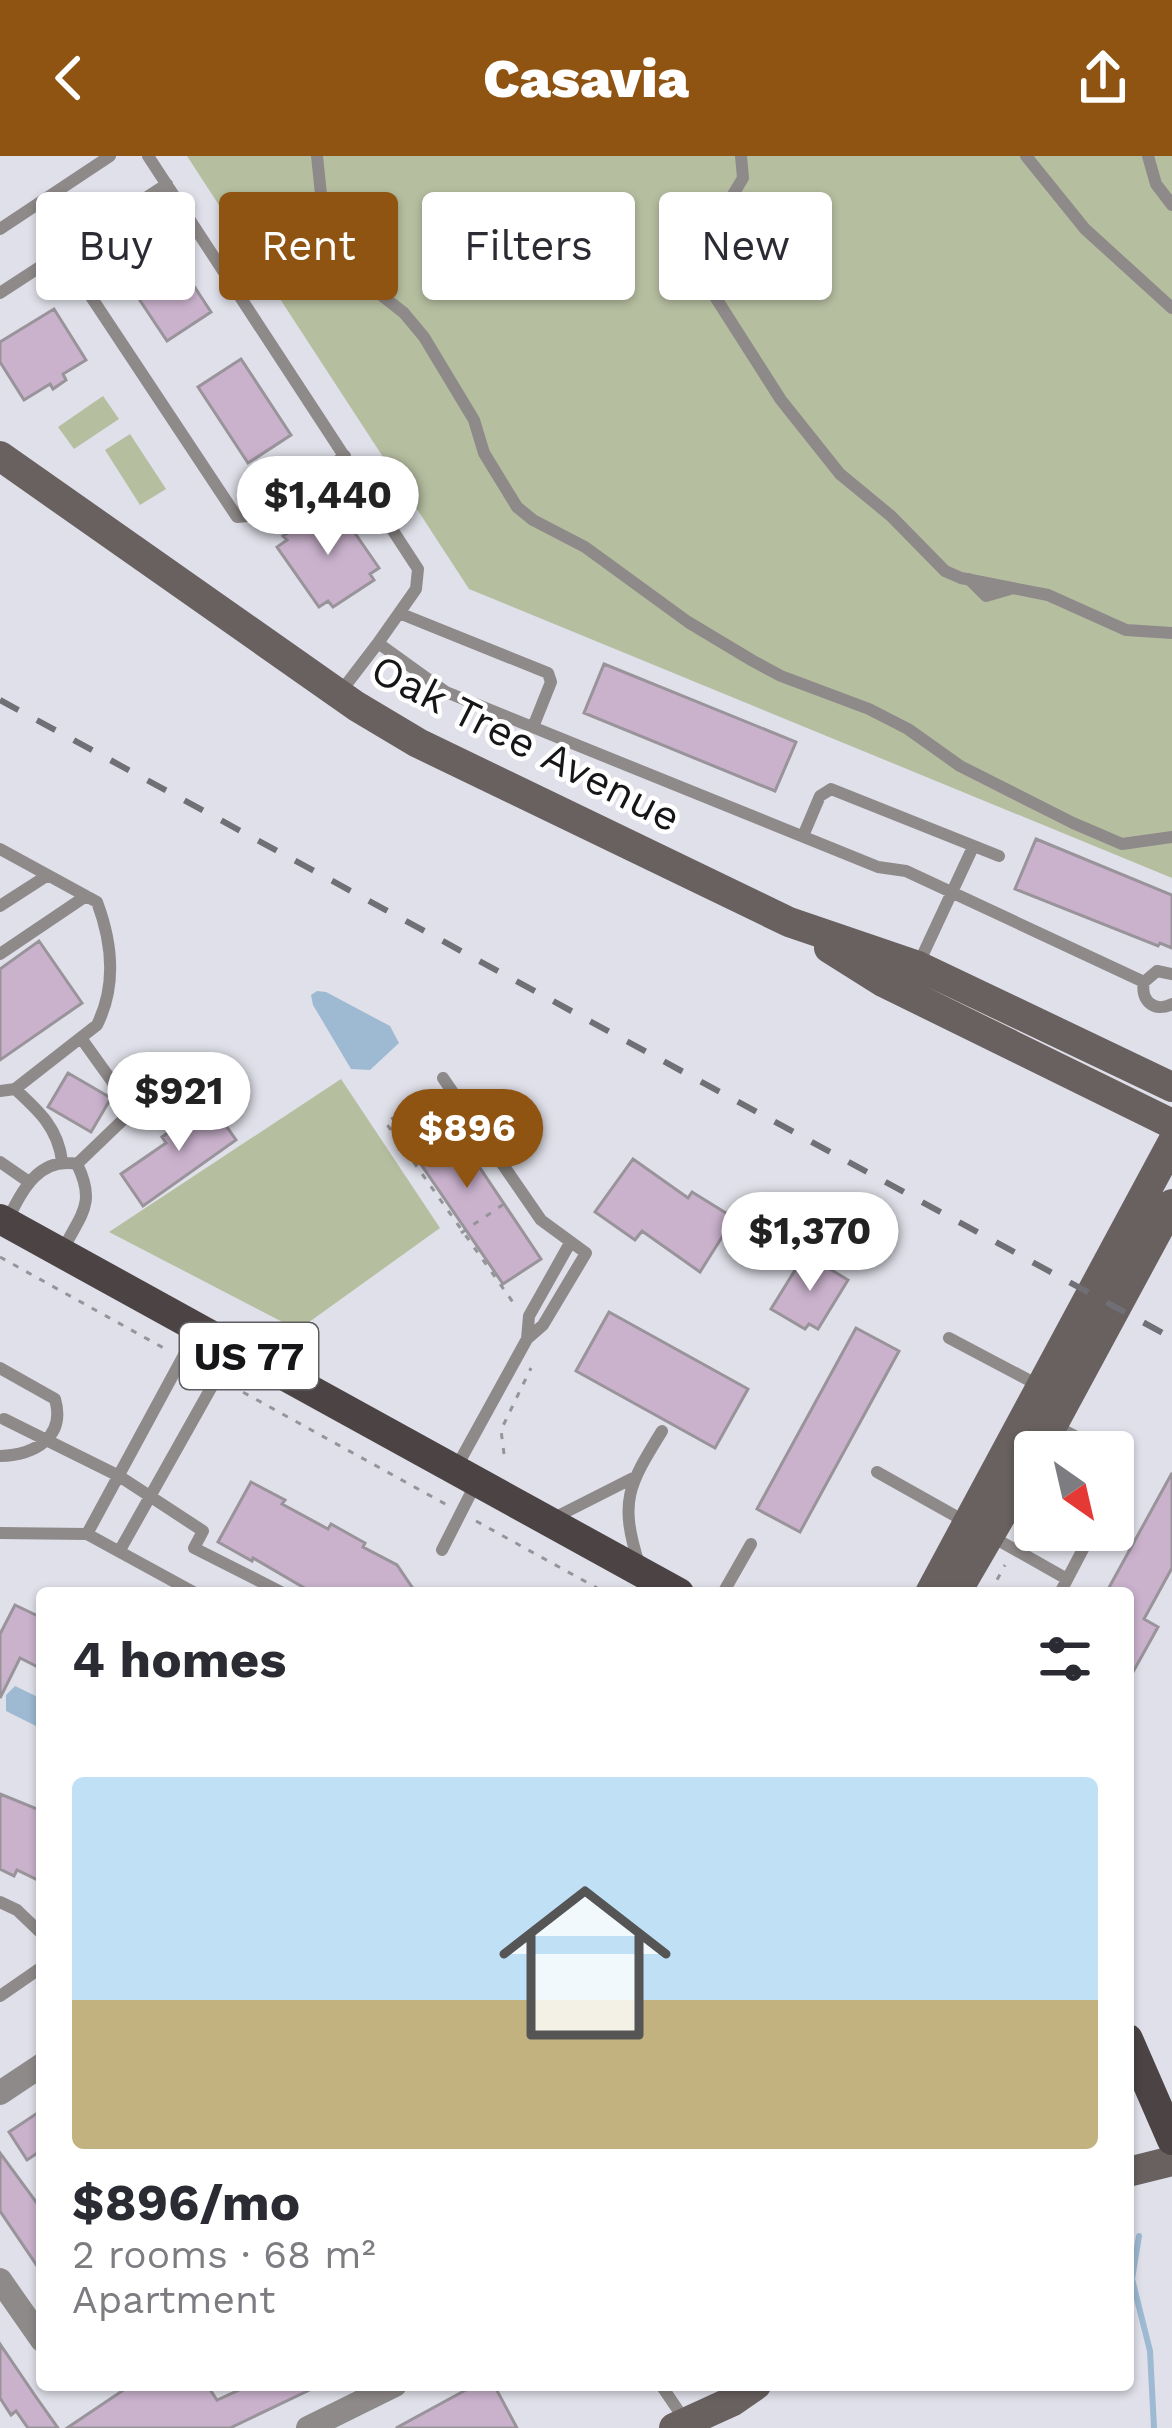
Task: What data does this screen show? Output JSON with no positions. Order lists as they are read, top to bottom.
{
  "streets": {
    "main road": ["US 77"],
    "street": ["Oak Tree Avenue"]
  },
  "north": "bottom right",
  "page": {
    "header": "Casavia",
    "chip": [
      "Buy",
      "Rent",
      "Filters",
      "New"
    ],
    "price": [
      "$1,440",
      "$921",
      "$896",
      "$1,370"
    ],
    "heading": "4 homes",
    "list": [
      {
        "name": "$896/mo",
        "note": "2 rooms · 68 m² · Apartment"
      }
    ]
  }
}
